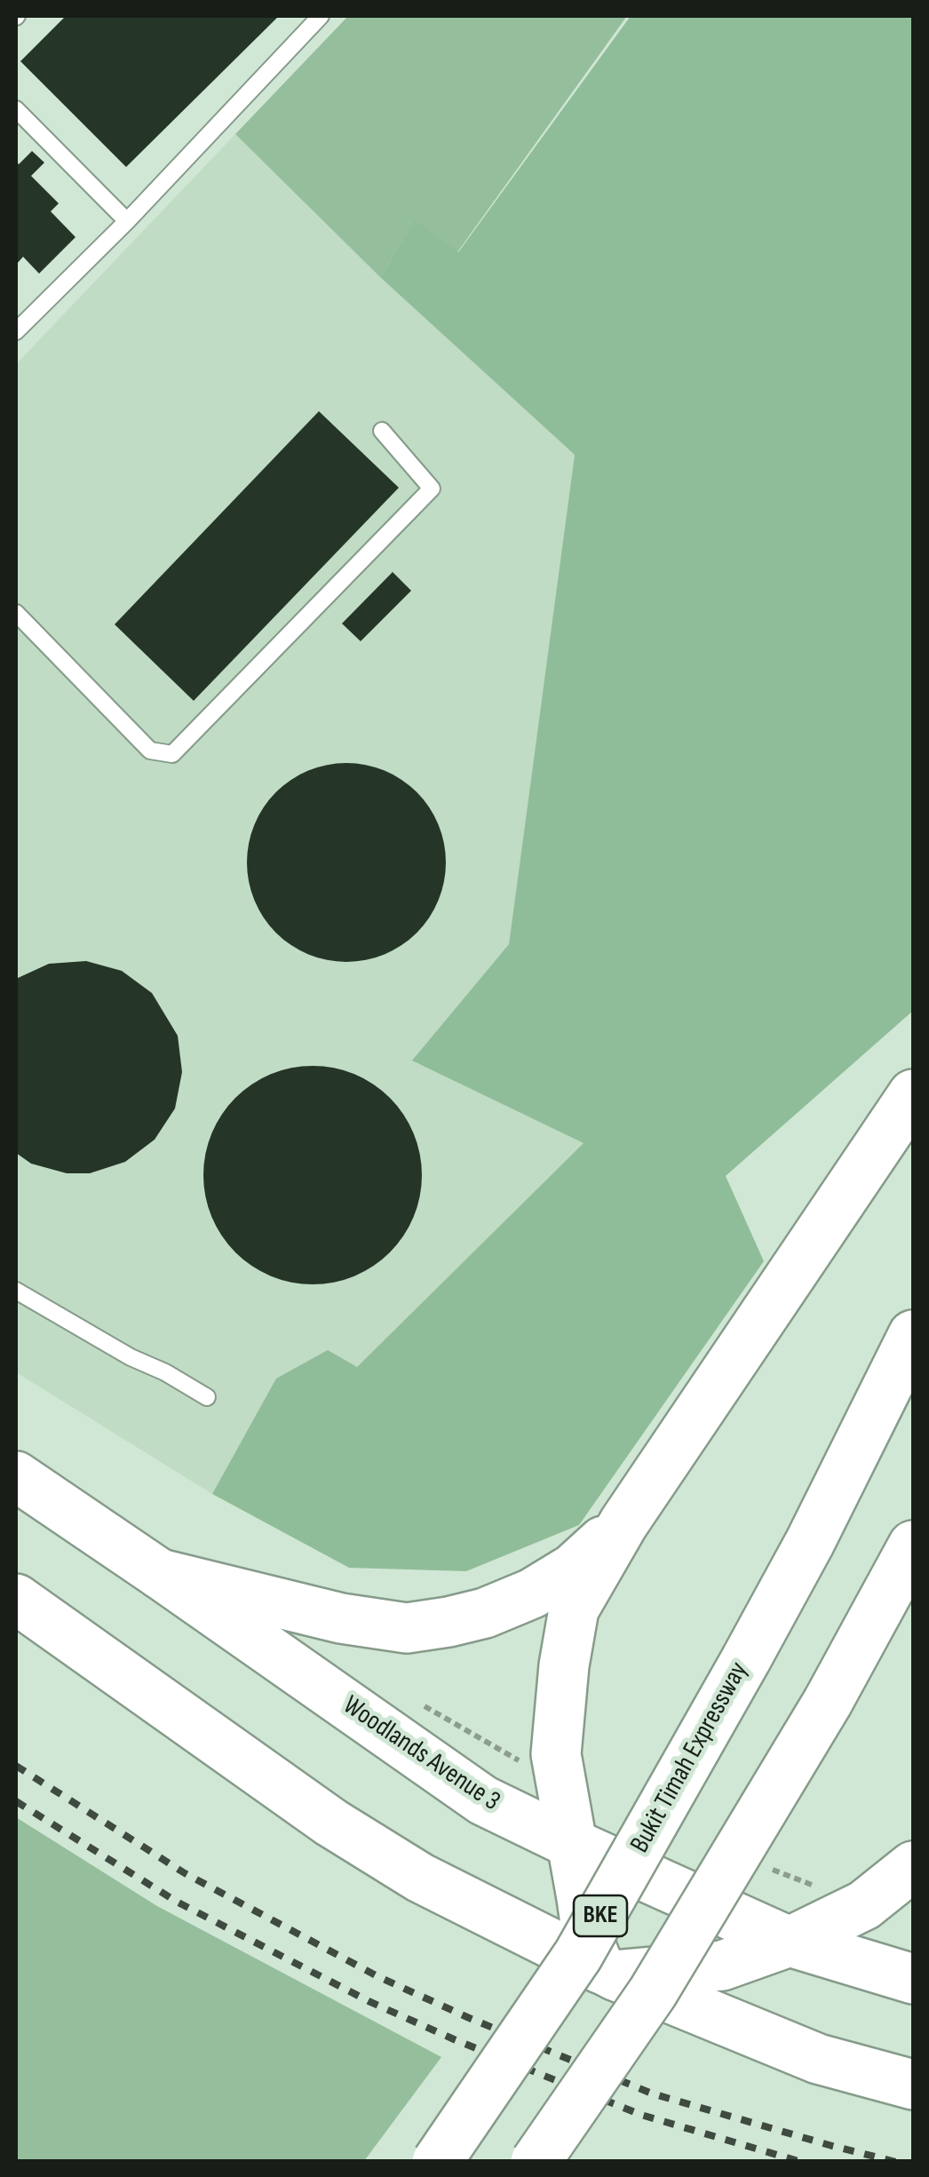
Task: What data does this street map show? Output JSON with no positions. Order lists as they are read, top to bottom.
{
  "streets": {
    "main road": ["Woodlands Avenue 3", "Bukit Timah Expressway", "BKE"]
  }
}
